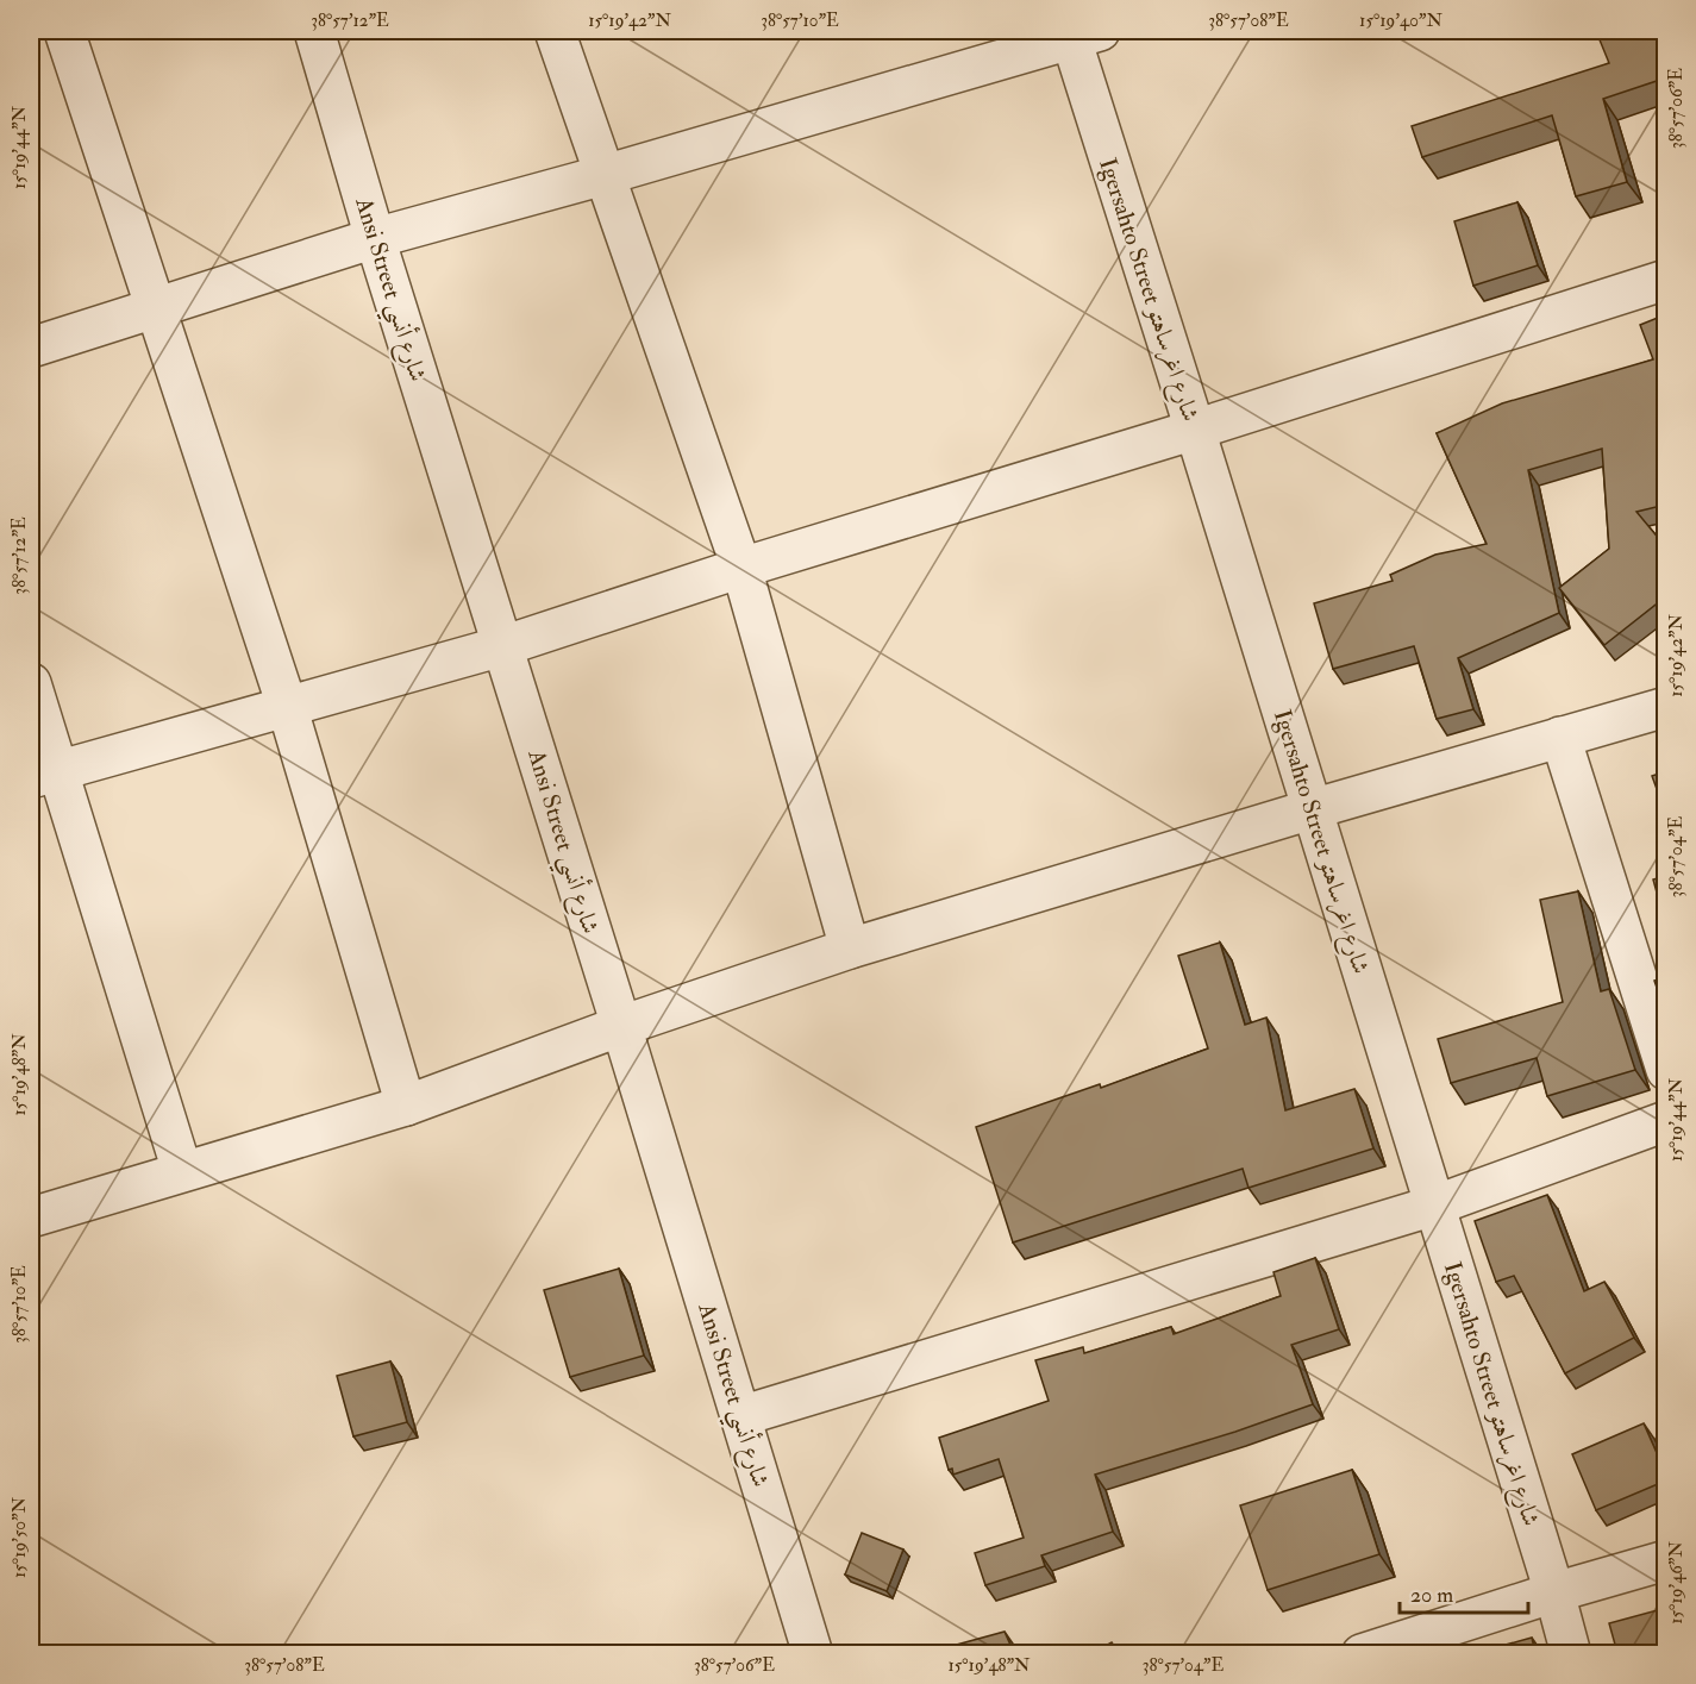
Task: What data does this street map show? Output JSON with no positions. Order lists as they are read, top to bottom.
{
  "streets": {
    "street": ["Ansi Street شارع أنسي", "Igersahto Street شارع اغرساهتو"]
  },
  "scale_bar": "20 m",
  "coordinates": [
    "38°57'12\"E",
    "15°19'42\"N",
    "38°57'10\"E",
    "38°57'08\"E",
    "15°19'40\"N",
    "38°57'06\"E",
    "15°19'44\"N",
    "38°57'04\"E",
    "15°19'48\"N",
    "15°19'50\"N",
    "15°19'46\"N"
  ]
}
